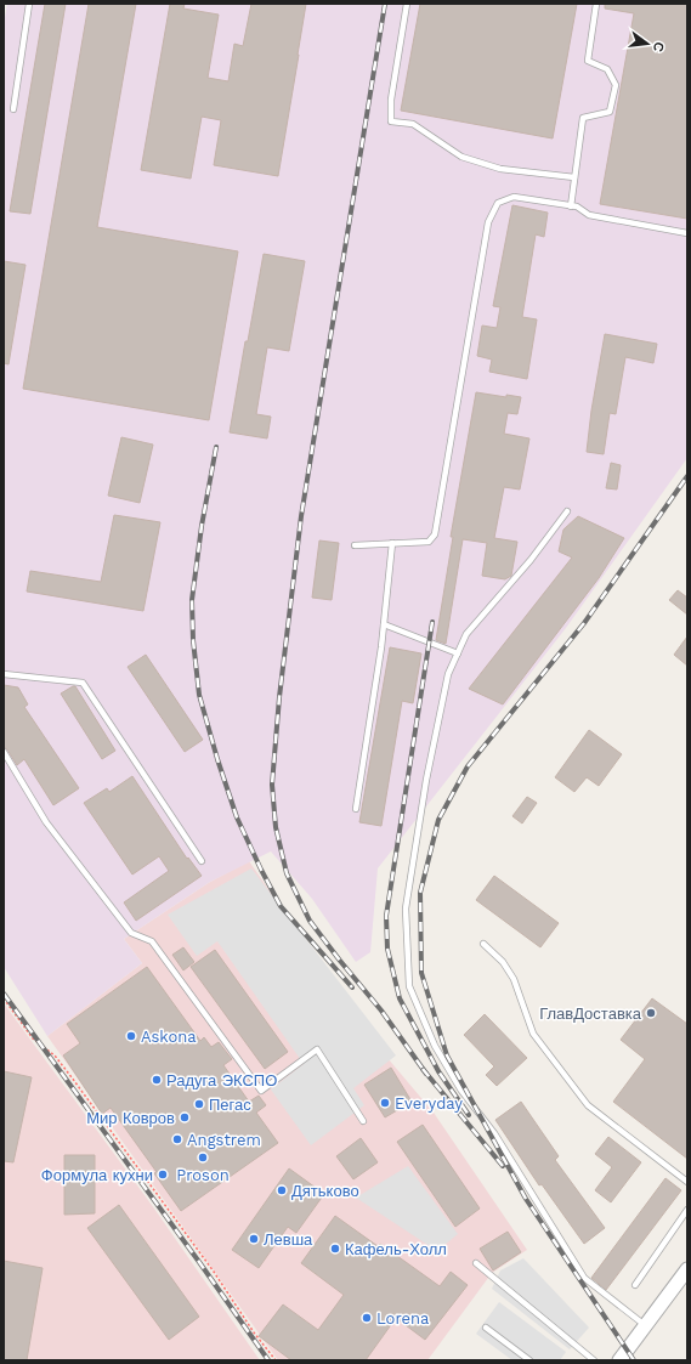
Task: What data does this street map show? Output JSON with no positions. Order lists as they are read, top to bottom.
{
  "places": [
    "ГлавДоставка",
    "Askona",
    "Радуга ЭКСПО",
    "Everyday",
    "Пегас",
    "Мир Ковров",
    "Angstrem",
    "Proson",
    "Формула кухни",
    "Дятьково",
    "Левша",
    "Кафель-Холл",
    "Lorena"
  ],
  "north": "right"
}
